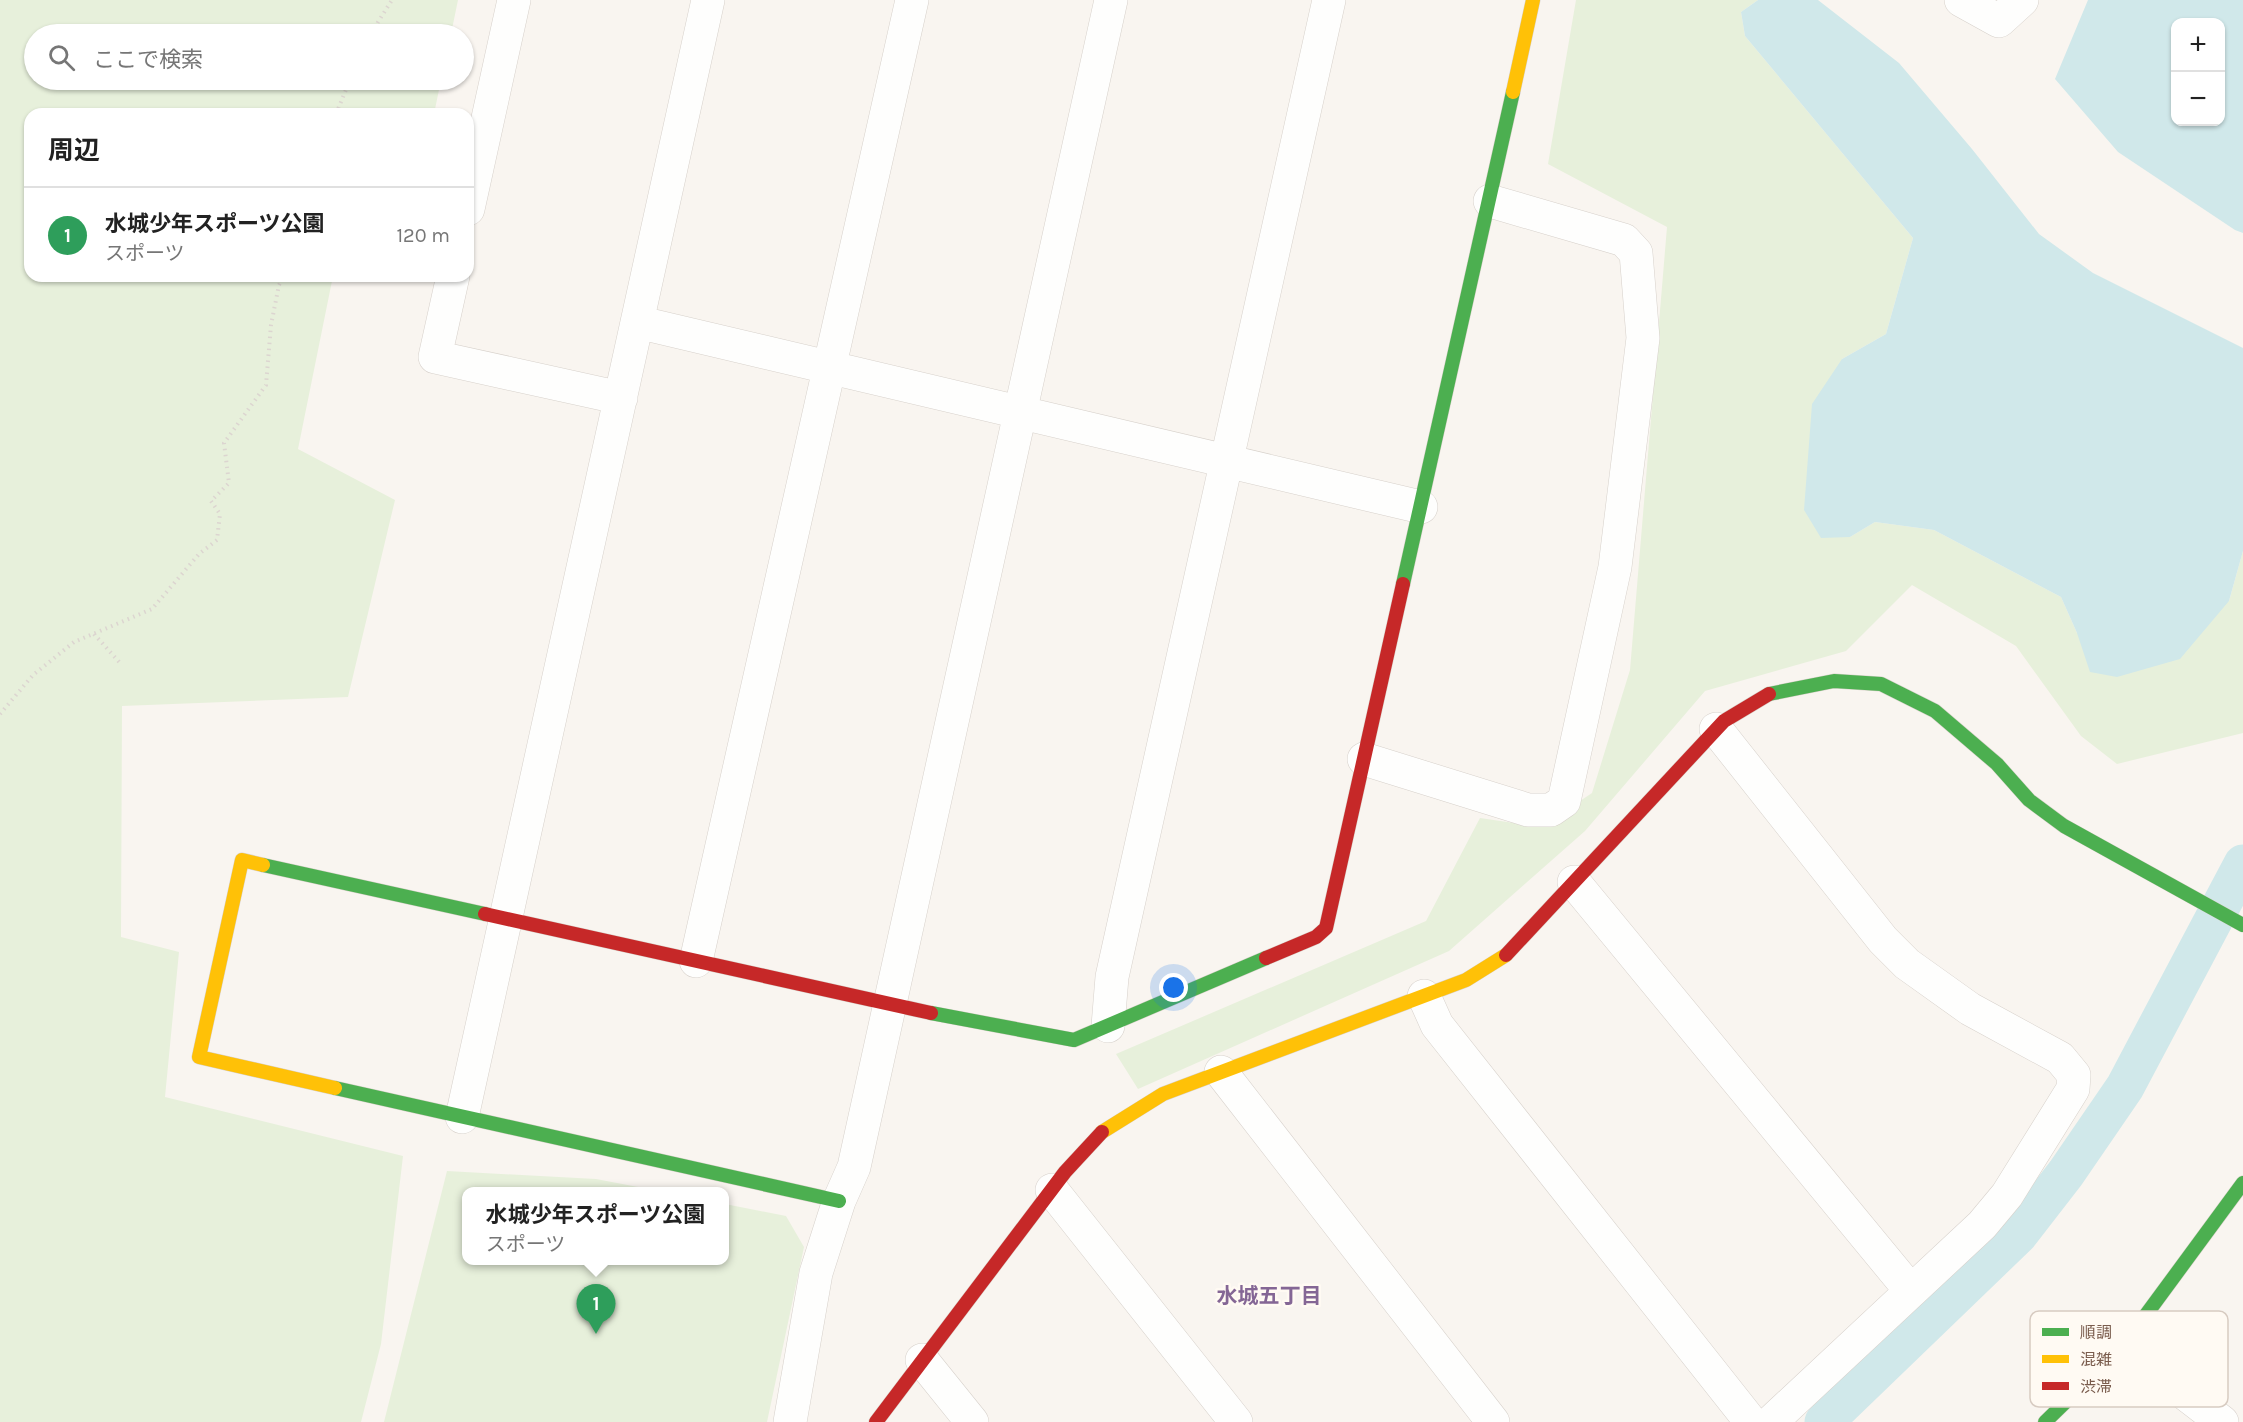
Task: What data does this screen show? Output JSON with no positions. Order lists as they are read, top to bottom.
{
  "districts": ["水城五丁目"],
  "legend": ["順調", "混雑", "渋滞"],
  "page": {
    "map_buttons": ["+", "−"],
    "search": "ここで検索",
    "heading": "周辺",
    "list": [
      {
        "mark": "1",
        "name": "水城少年スポーツ公園",
        "note": "スポーツ",
        "value": "120 m"
      }
    ],
    "popup": ["水城少年スポーツ公園", "スポーツ"],
    "pins": "1"
  }
}
